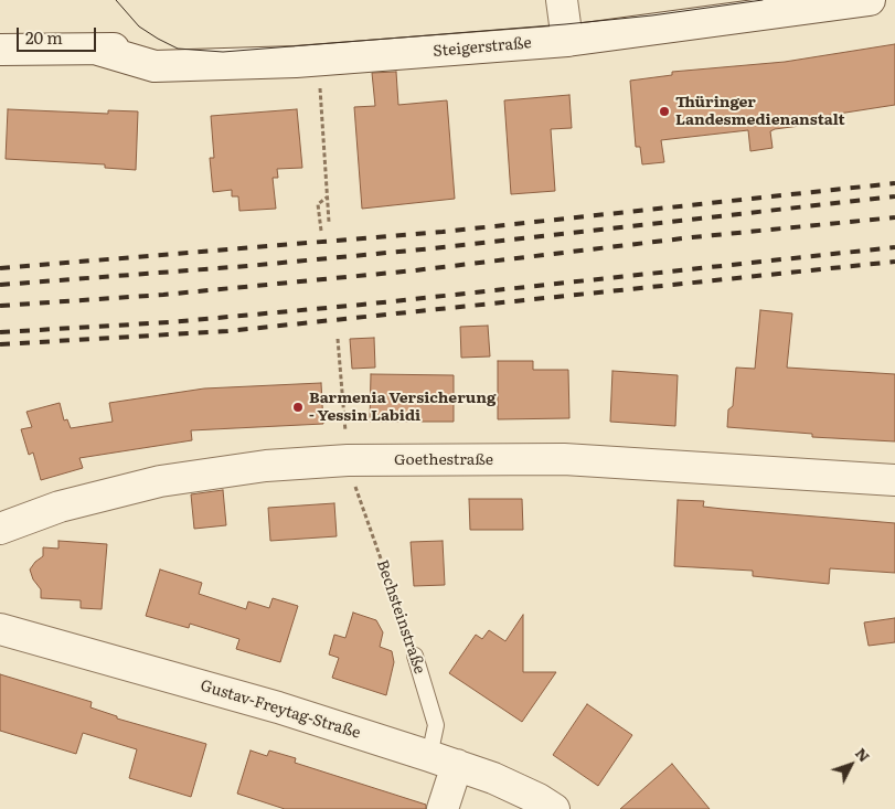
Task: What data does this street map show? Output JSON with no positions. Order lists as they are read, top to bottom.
{
  "streets": {
    "street": [
      "Steigerstraße",
      "Goethestraße",
      "Bechsteinstraße",
      "Gustav-Freytag-Straße"
    ]
  },
  "crossings": [
    ["Bechsteinstraße", "Gustav-Freytag-Straße"]
  ],
  "places": ["Thüringer Landesmedienanstalt", "Barmenia Versicherung - Yessin Labidi"],
  "scale_bar": "20 m",
  "north": "top right"
}
